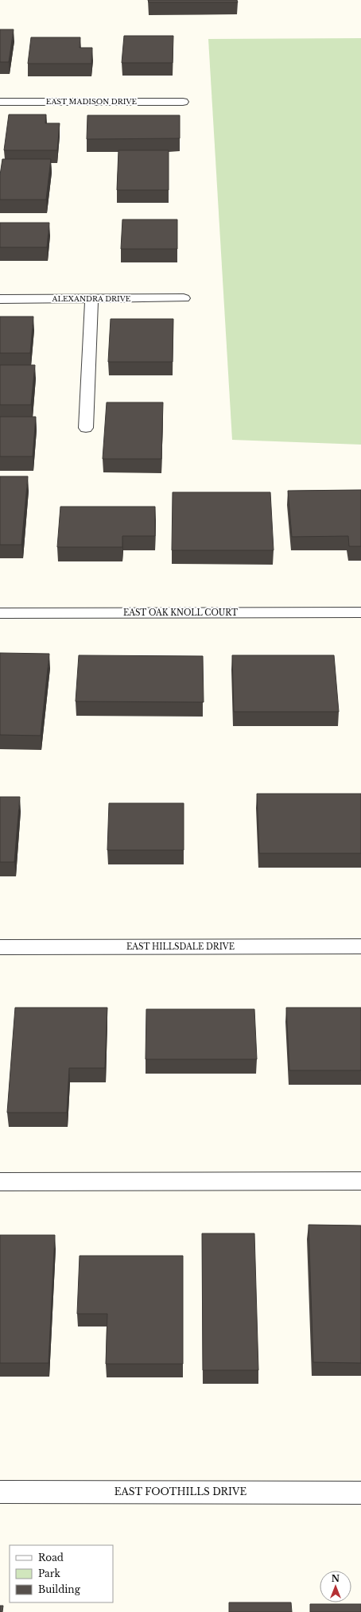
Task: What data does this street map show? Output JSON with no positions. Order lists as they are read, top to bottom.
{
  "streets": {
    "street": [
      "EAST MADISON DRIVE",
      "ALEXANDRA DRIVE",
      "EAST OAK KNOLL COURT",
      "EAST HILLSDALE DRIVE",
      "EAST FOOTHILLS DRIVE"
    ]
  },
  "legend": ["Road", "Park", "Building"],
  "north": "top"
}
